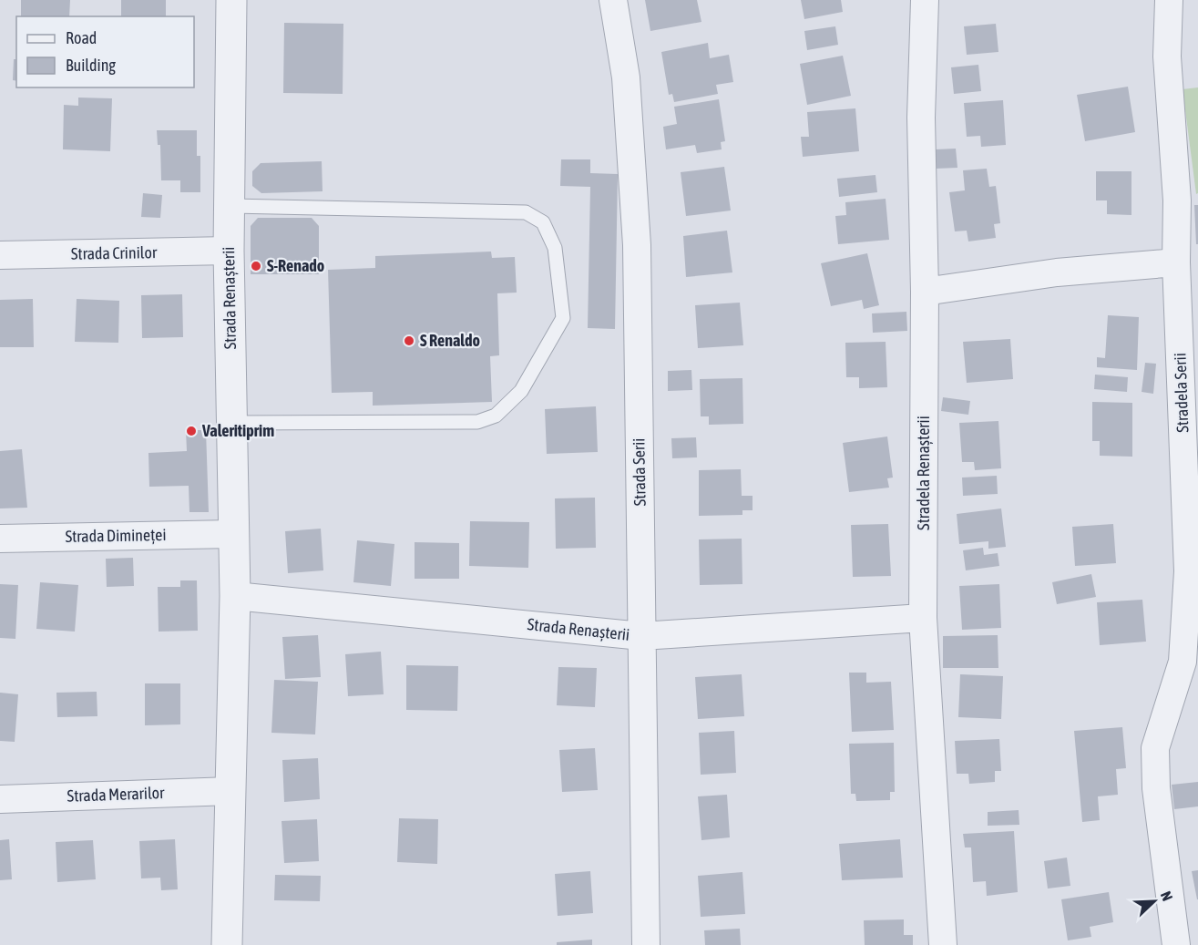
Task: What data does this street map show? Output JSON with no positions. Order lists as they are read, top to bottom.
{
  "streets": {
    "street": [
      "Strada Crinilor",
      "Strada Renașterii",
      "Stradela Serii",
      "Strada Serii",
      "Stradela Renașterii",
      "Strada Dimineței",
      "Strada Merarilor"
    ]
  },
  "crossings": [
    ["Strada Crinilor", "Strada Renașterii"],
    ["Strada Renașterii", "Strada Serii"],
    ["Strada Renașterii", "Stradela Renașterii"],
    ["Strada Renașterii", "Strada Dimineței"],
    ["Strada Renașterii", "Strada Merarilor"]
  ],
  "places": ["S-Renado", "S Renaldo", "Valeritiprim"],
  "legend": ["Road", "Building"],
  "north": "top right"
}
